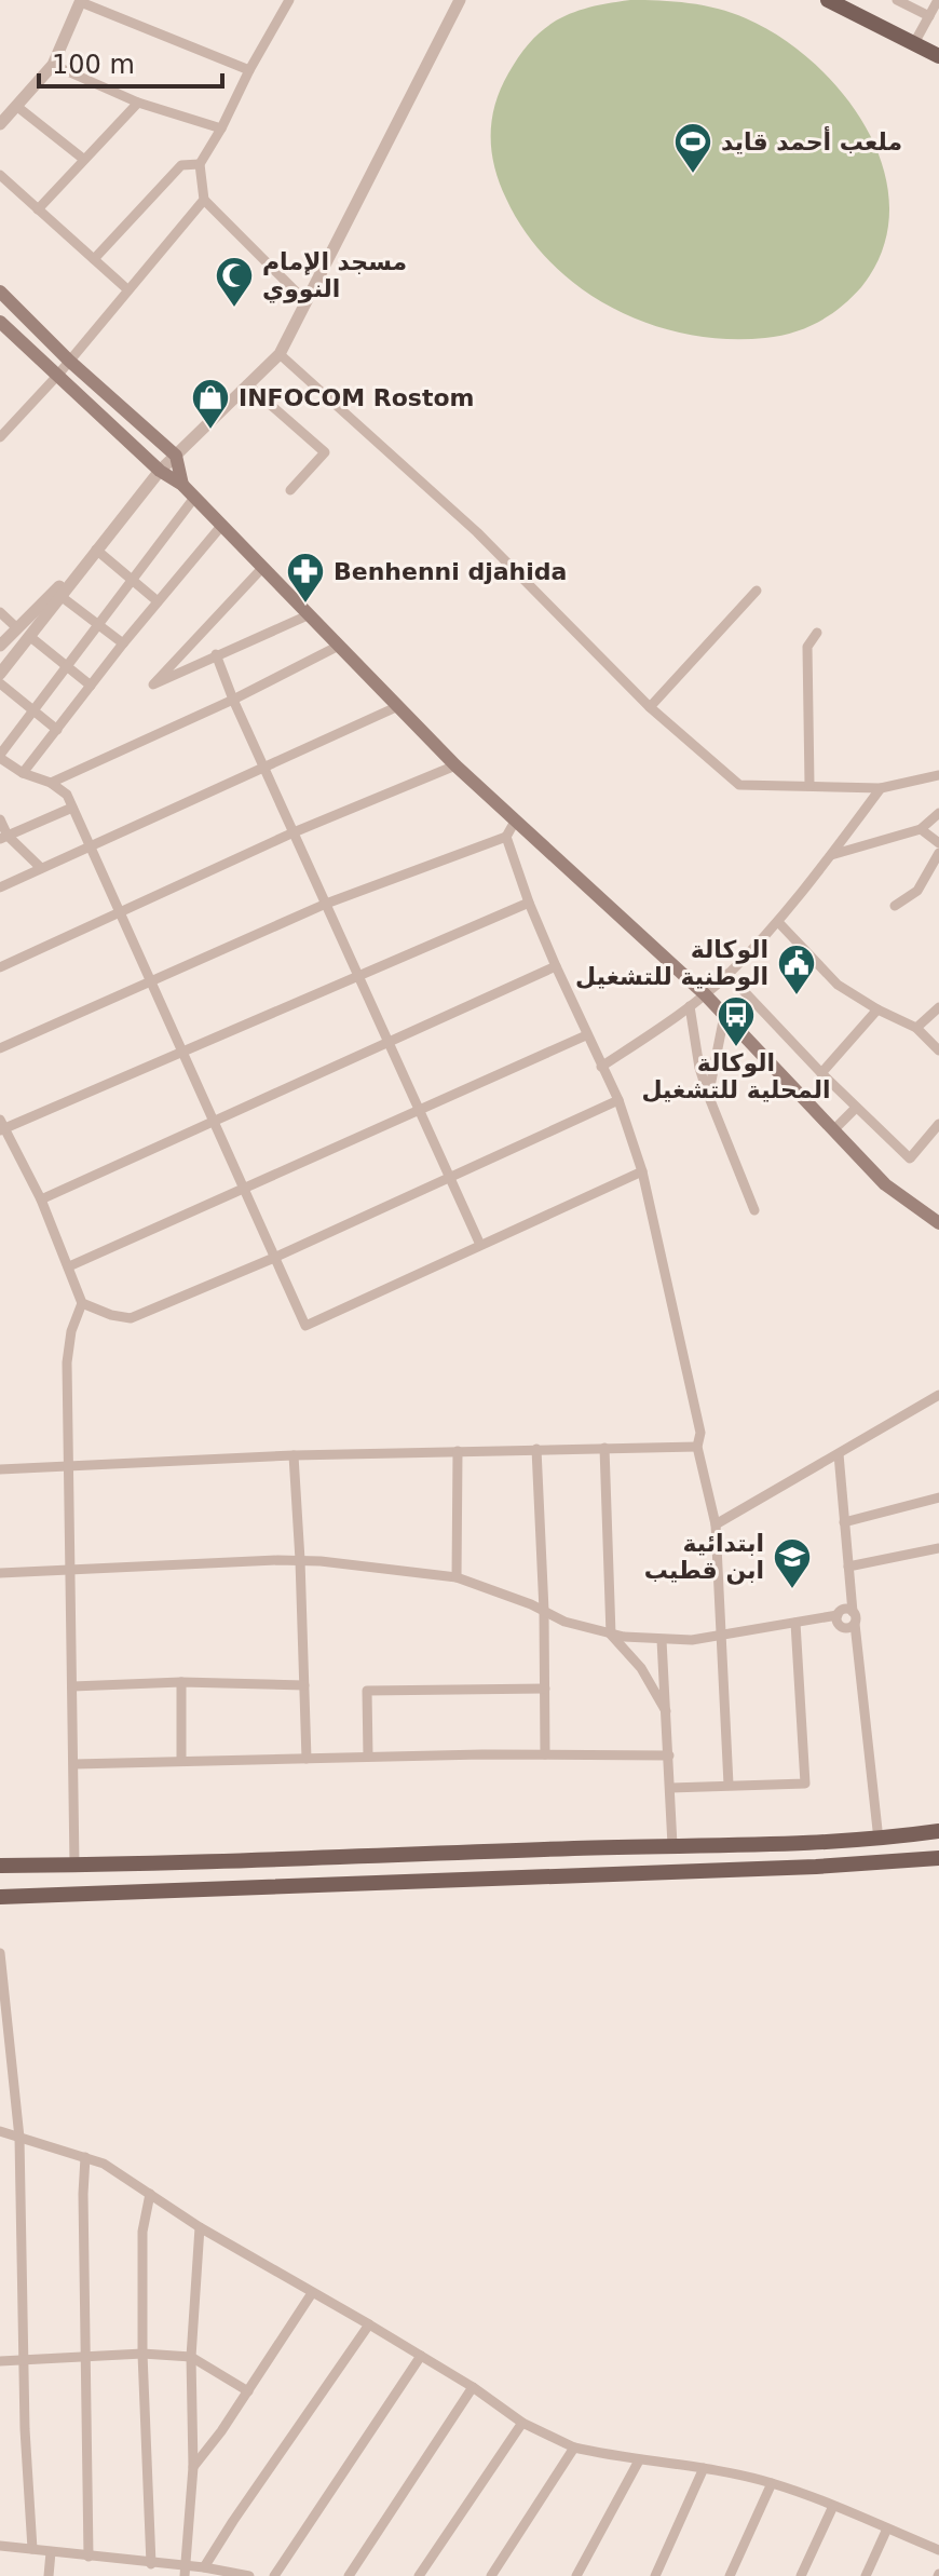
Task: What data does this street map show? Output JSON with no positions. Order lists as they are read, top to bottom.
{
  "places": {
    "sports": ["ملعب أحمد قايد"],
    "mosque": ["مسجد الإمام النووي"],
    "shop": ["INFOCOM Rostom"],
    "pharmacy": ["Benhenni djahida"],
    "public building": ["الوكالة الوطنية للتشغيل"],
    "bus stop": ["الوكالة المحلية للتشغيل"],
    "school or university": ["ابتدائية ابن قطيب"]
  },
  "scale_bar": "100 m"
}
